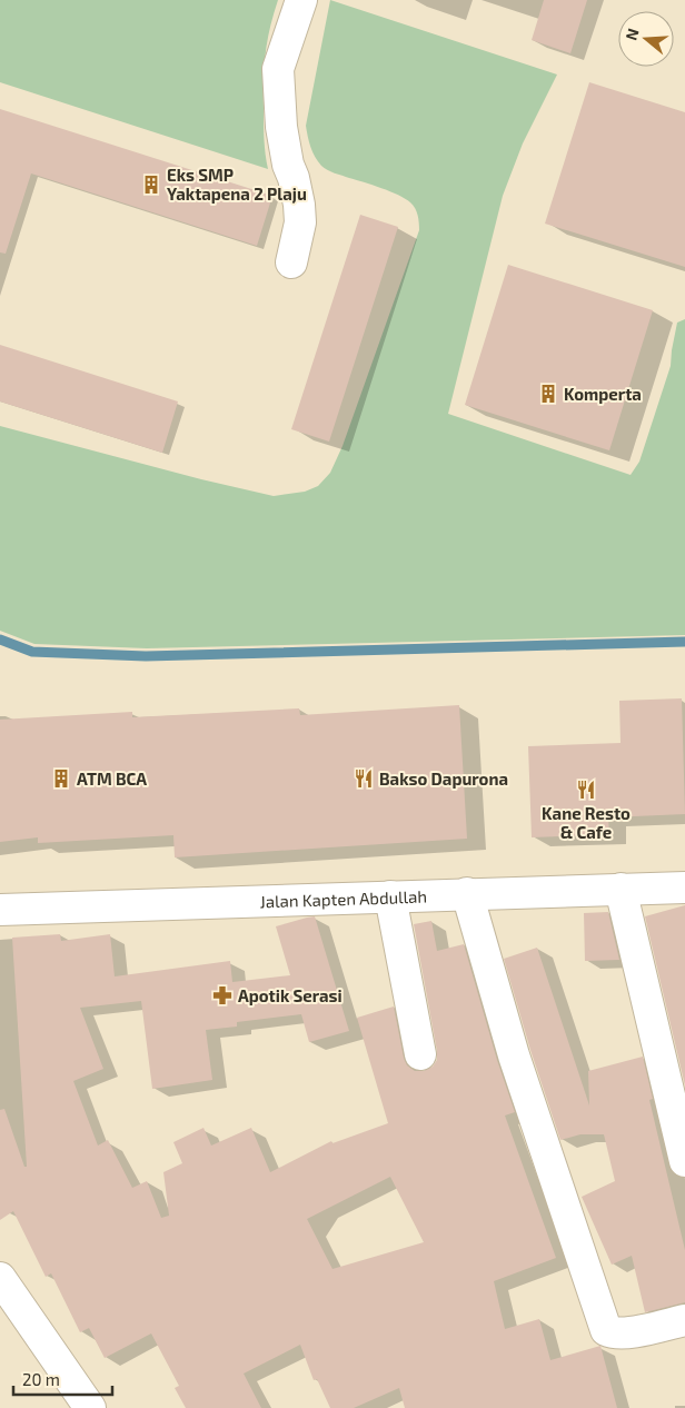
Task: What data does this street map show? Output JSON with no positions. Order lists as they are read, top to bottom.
{
  "streets": {
    "street": ["Jalan Kapten Abdullah"]
  },
  "places": {
    "building": ["Eks SMP Yaktapena 2 Plaju", "Komperta", "ATM BCA"],
    "restaurant": ["Bakso Dapurona", "Kane Resto & Cafe"],
    "pharmacy": ["Apotik Serasi"]
  },
  "scale_bar": "20 m",
  "north": "left"
}
